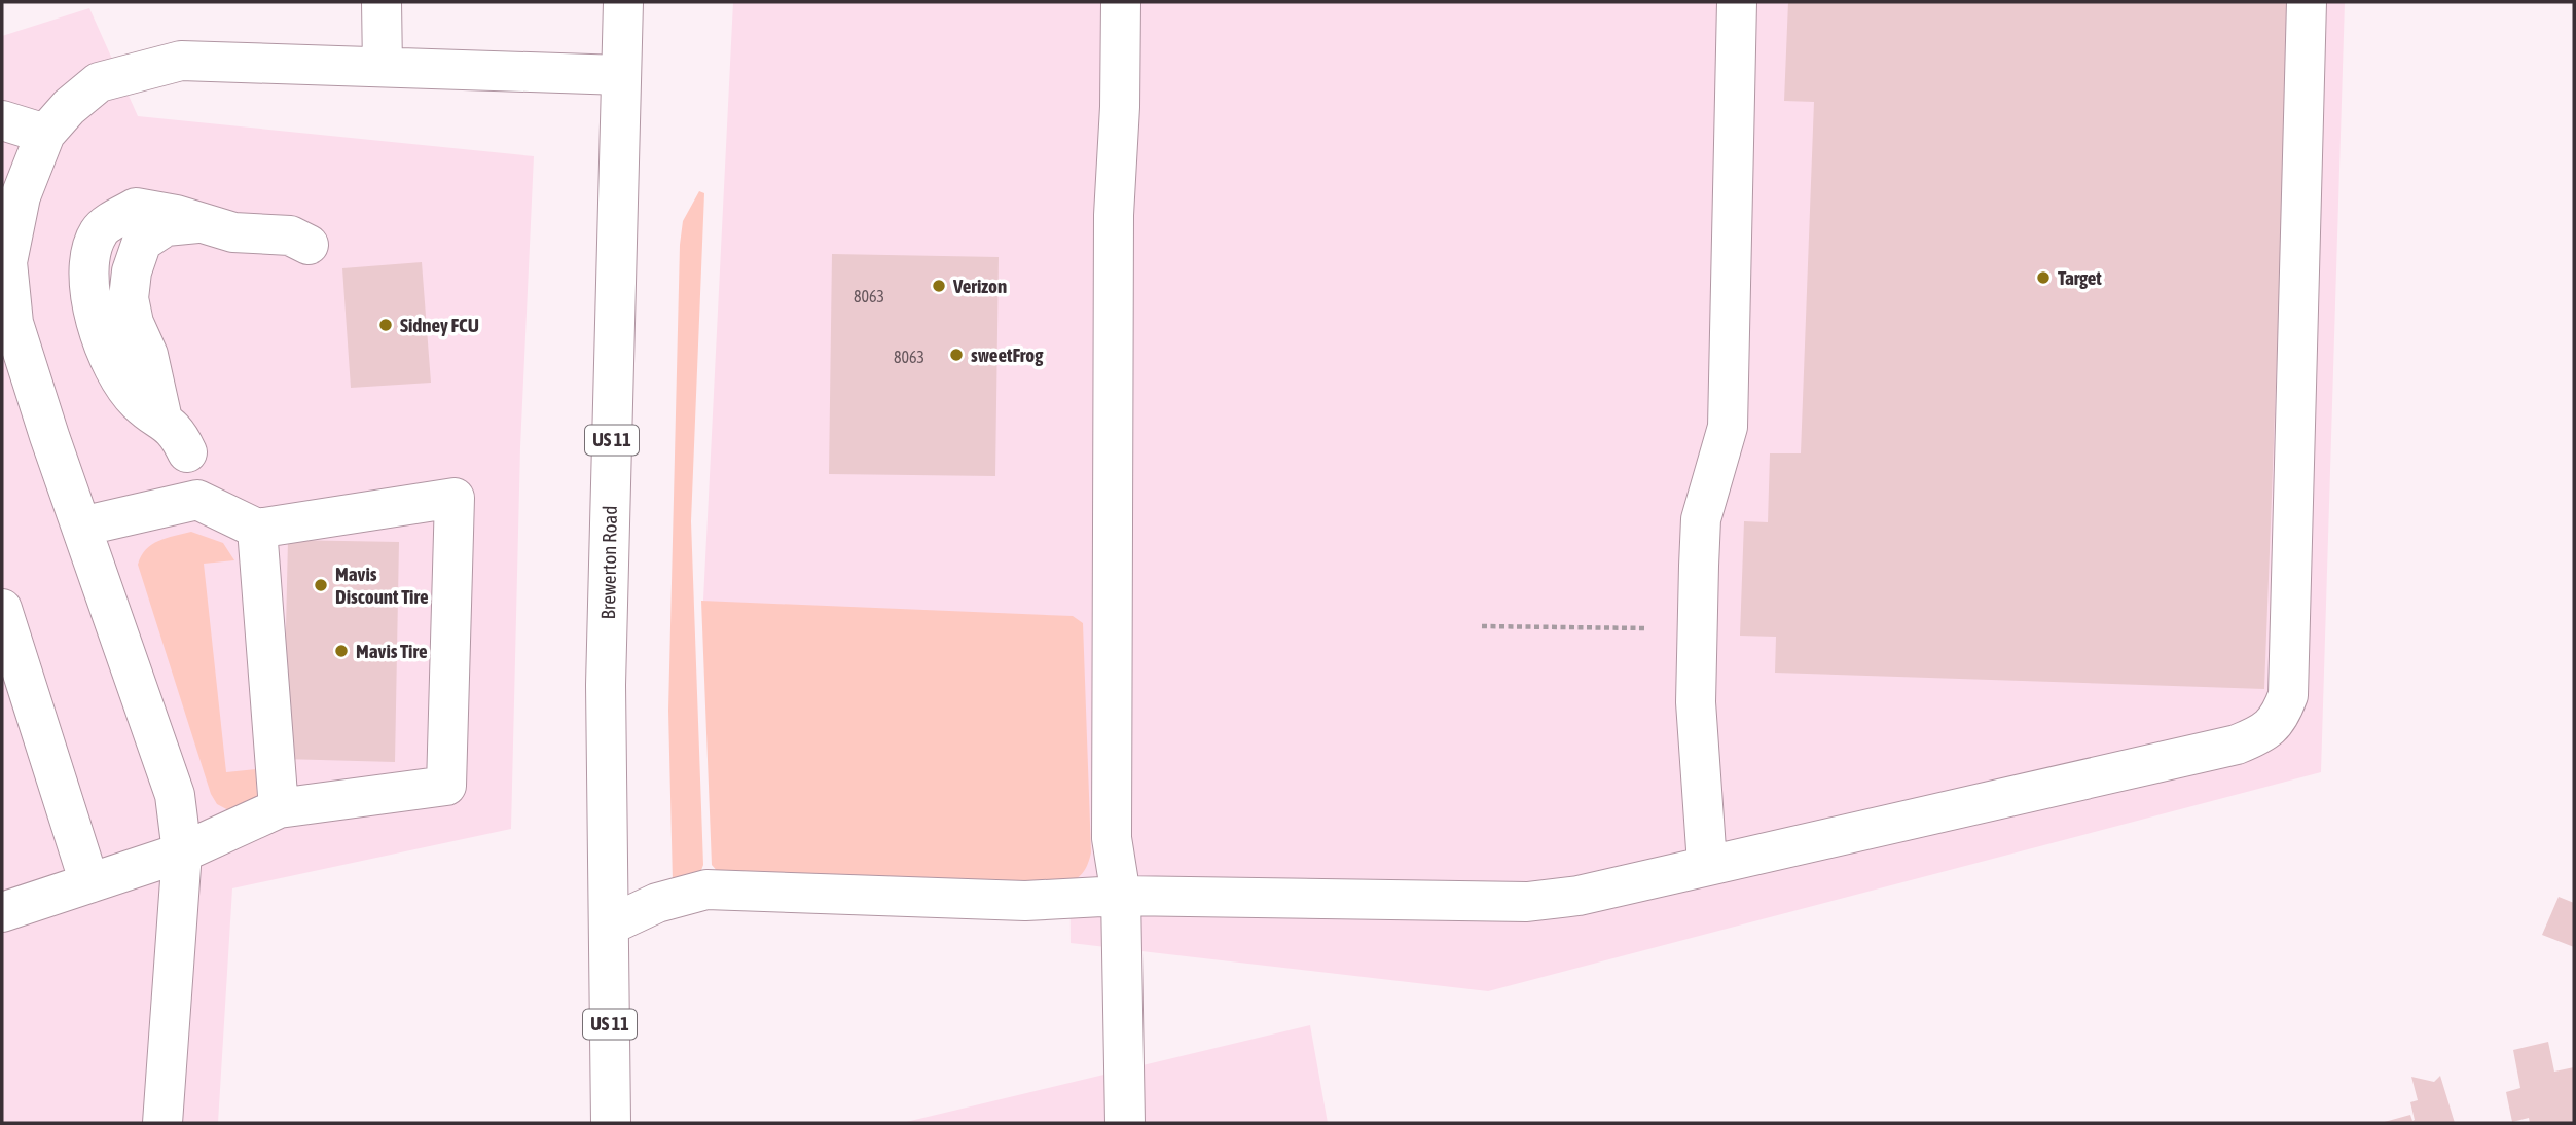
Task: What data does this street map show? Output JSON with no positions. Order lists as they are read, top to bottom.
{
  "streets": {
    "main road": ["US 11", "Brewerton Road"]
  },
  "places": [
    "Target",
    "Verizon",
    "Sidney FCU",
    "sweetFrog",
    "Mavis Discount Tire",
    "Mavis Tire"
  ],
  "house_numbers": ["8063", "8063"]
}
